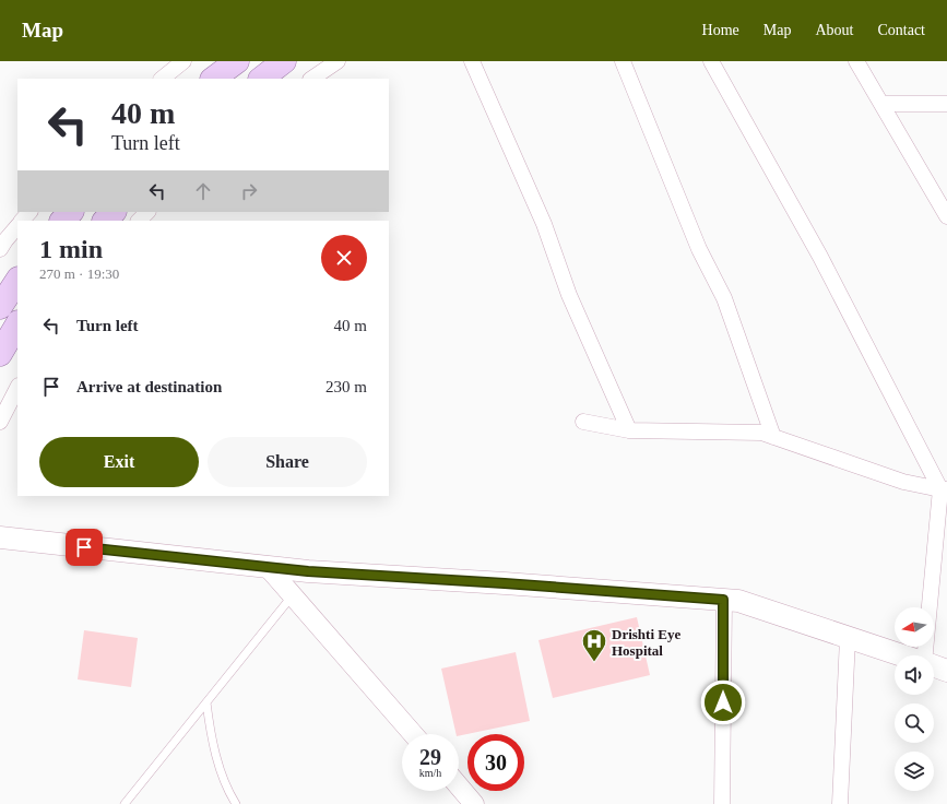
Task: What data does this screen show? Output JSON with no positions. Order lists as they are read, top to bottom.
{
  "places": {
    "hospital": ["Drishti Eye Hospital"]
  },
  "north": "left",
  "page": {
    "header": "Map",
    "nav": [
      "Home",
      "Map",
      "About",
      "Contact"
    ],
    "turn": ["40 m", "Turn left"],
    "heading": ["1 min", "270 m · 19:30"],
    "list": [
      {
        "name": "Turn left",
        "value": "40 m"
      },
      {
        "name": "Arrive at destination",
        "value": "230 m"
      }
    ],
    "buttons": ["Exit", "Share"],
    "speed": "29 km/h",
    "limit": "30"
  }
}
